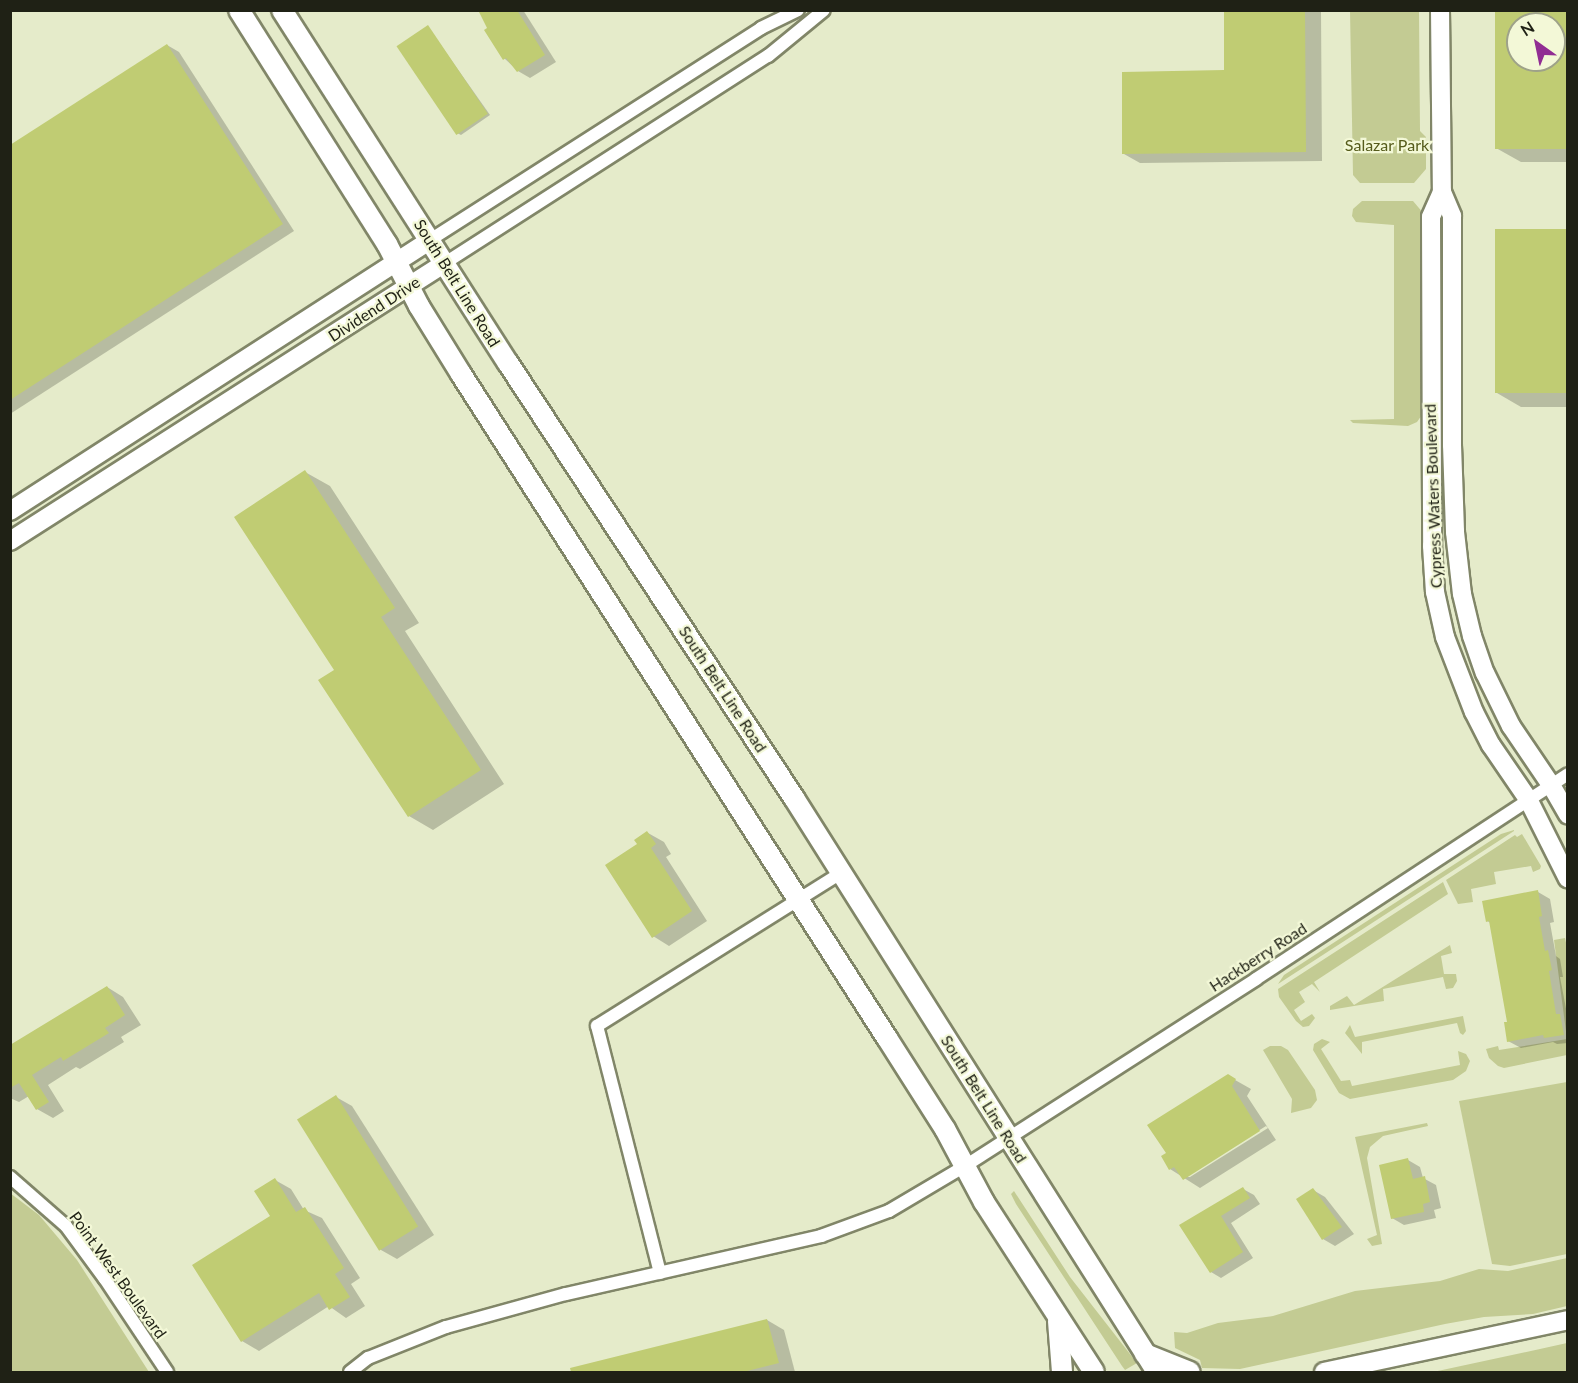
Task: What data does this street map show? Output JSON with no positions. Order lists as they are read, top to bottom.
{
  "streets": {
    "main road": ["South Belt Line Road"],
    "street": [
      "Dividend Drive",
      "Cypress Waters Boulevard",
      "Hackberry Road",
      "Point West Boulevard"
    ]
  },
  "crossings": [
    ["South Belt Line Road", "Dividend Drive"],
    ["South Belt Line Road", "Hackberry Road"],
    ["Cypress Waters Boulevard", "Hackberry Road"]
  ],
  "parks": ["Salazar Park"],
  "north": "top left"
}
